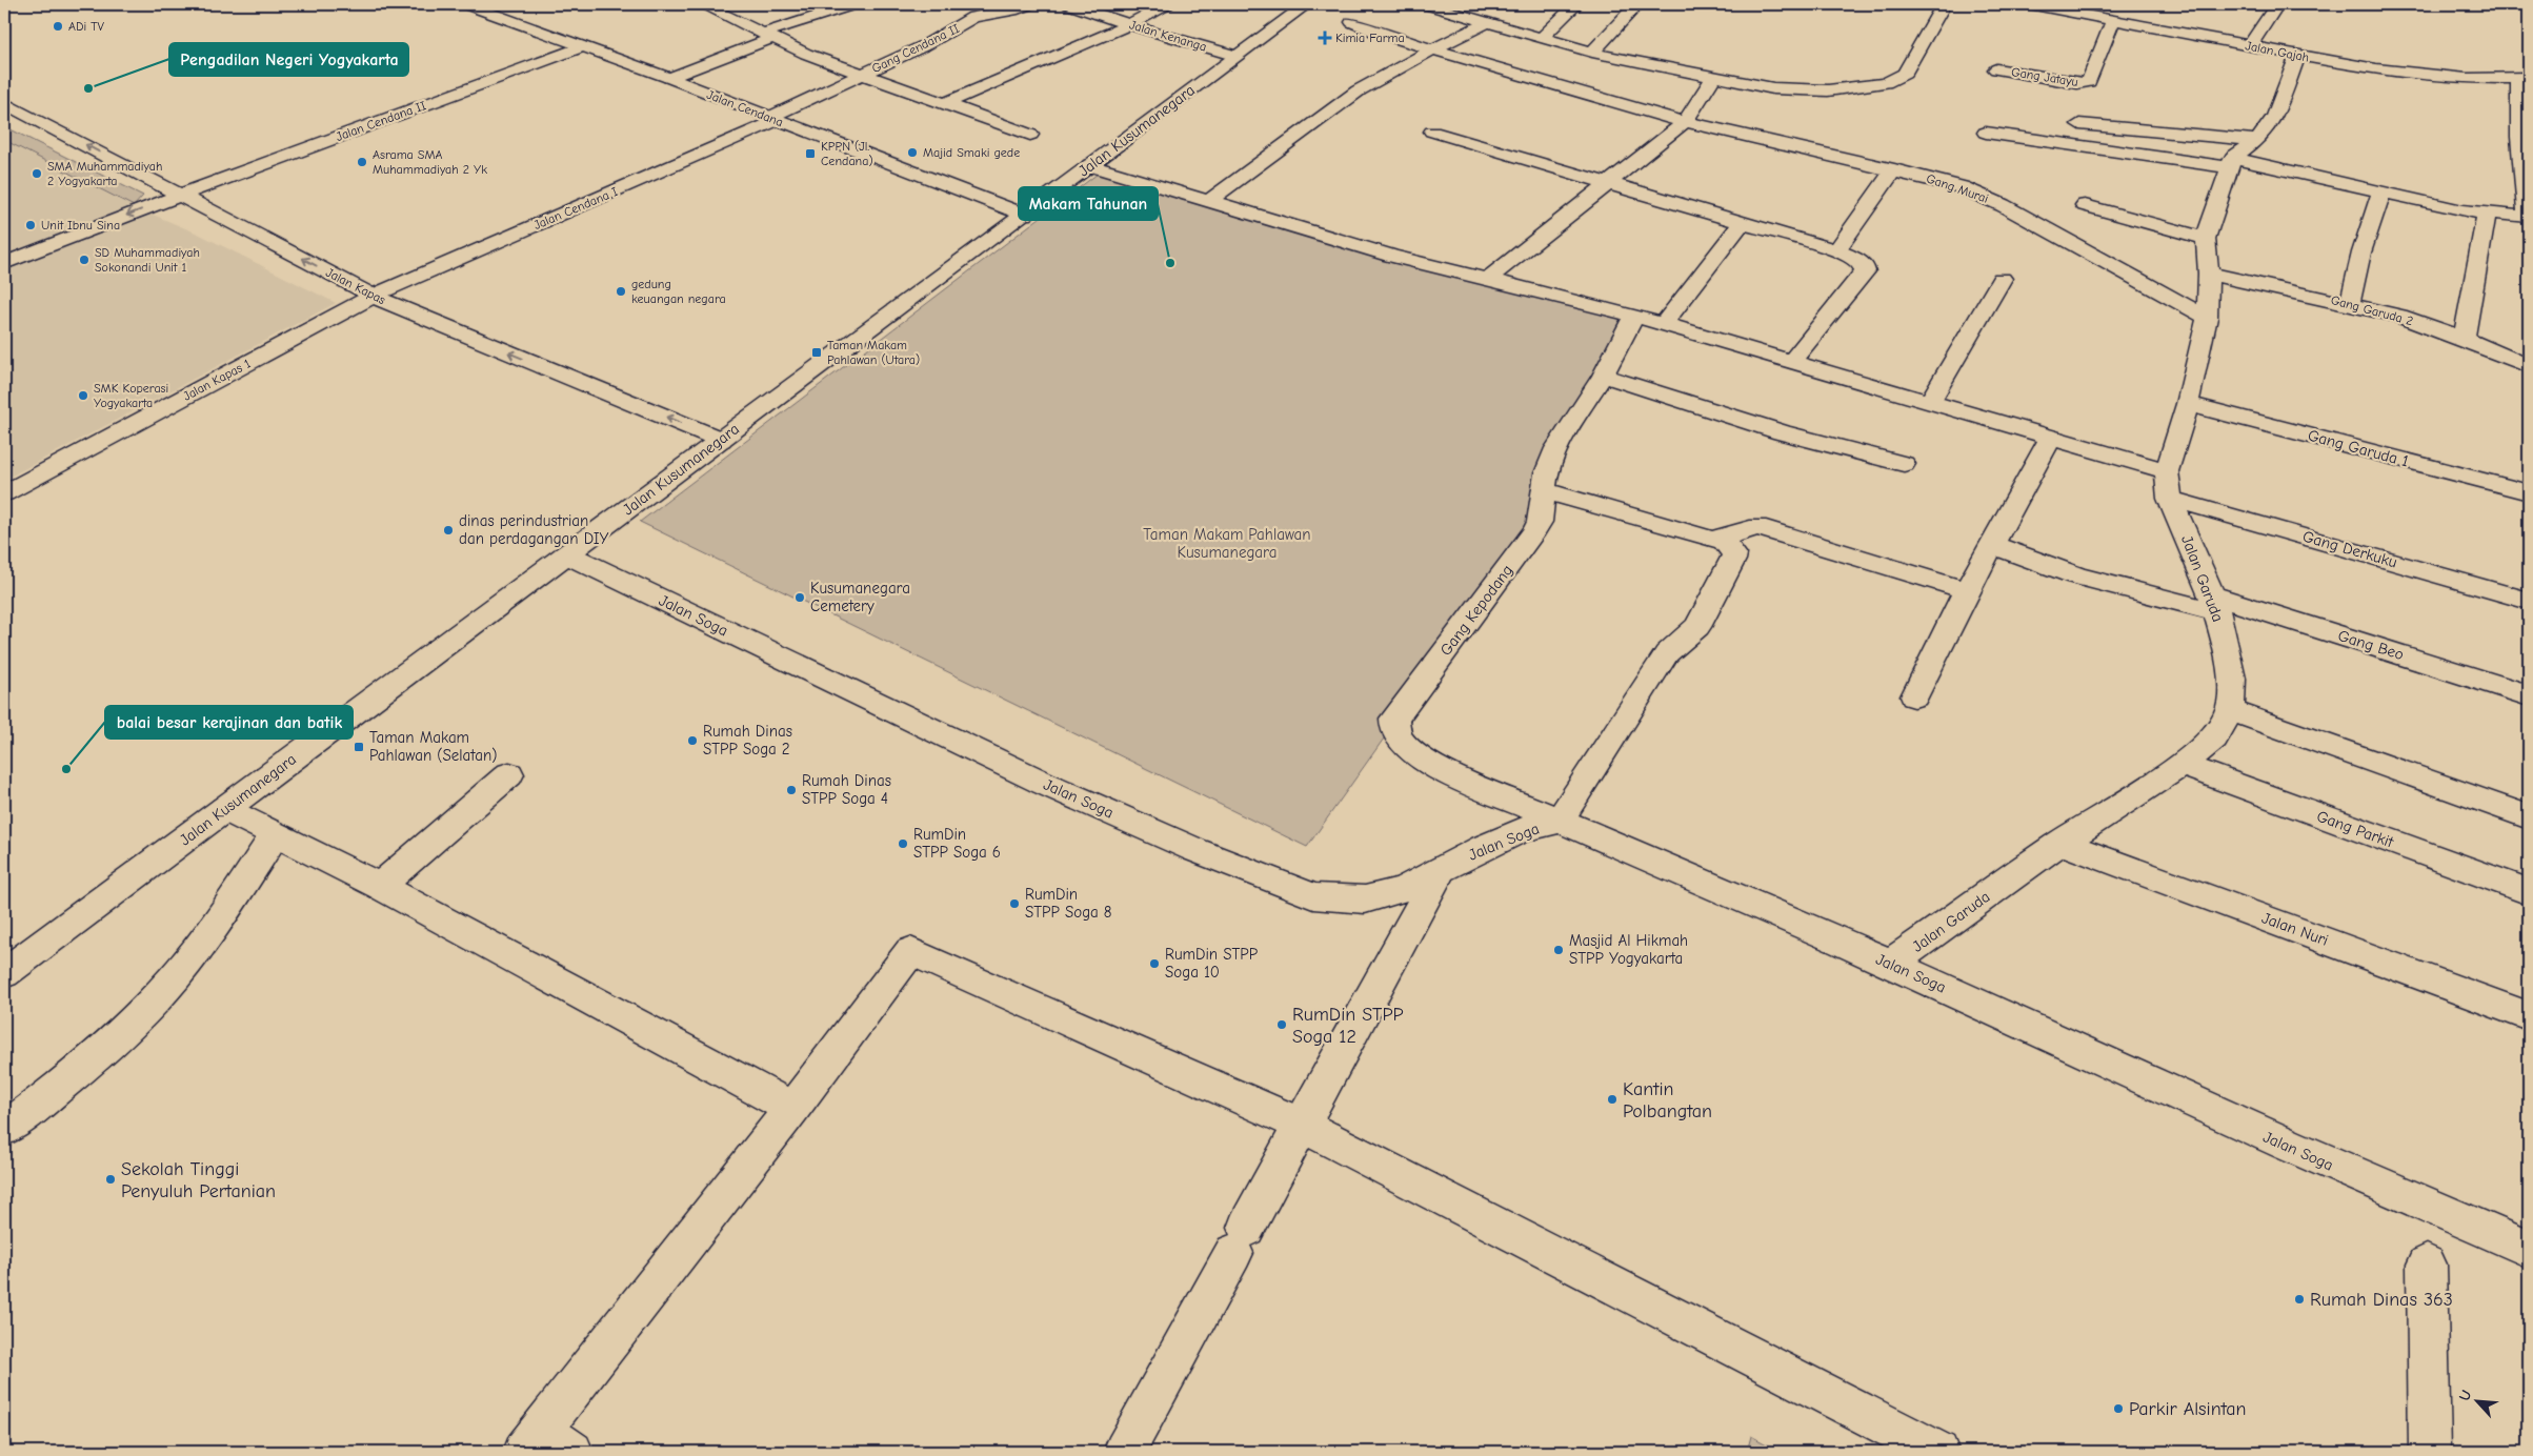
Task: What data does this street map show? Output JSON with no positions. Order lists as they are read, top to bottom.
{
  "streets": {
    "street": [
      "Jalan Kenanga",
      "Gang Cendana II",
      "Jalan Gajah",
      "Gang Jatayu",
      "Jalan Cendana",
      "Jalan Cendana II",
      "Jalan Kusumanegara",
      "Gang Murai",
      "Jalan Cendana I",
      "Jalan Kapas",
      "Gang Garuda 2",
      "Jalan Kapas 1",
      "Gang Garuda 1",
      "Gang Derkuku",
      "Jalan Garuda",
      "Gang Kepodang",
      "Jalan Soga",
      "Gang Beo",
      "Gang Parkit",
      "Jalan Nuri"
    ]
  },
  "crossings": [
    ["Jalan Kenanga", "Jalan Kusumanegara"],
    ["Gang Cendana II", "Jalan Cendana"],
    ["Gang Cendana II", "Jalan Cendana I"],
    ["Jalan Gajah", "Gang Jatayu"],
    ["Jalan Cendana", "Jalan Cendana II"],
    ["Jalan Cendana", "Jalan Kusumanegara"],
    ["Jalan Cendana", "Jalan Cendana I"],
    ["Jalan Cendana II", "Jalan Kapas"],
    ["Jalan Kusumanegara", "Jalan Kapas"],
    ["Jalan Kusumanegara", "Jalan Soga"],
    ["Gang Murai", "Jalan Garuda"],
    ["Jalan Cendana I", "Jalan Kapas"],
    ["Jalan Cendana I", "Jalan Kapas 1"],
    ["Jalan Kapas", "Jalan Kapas 1"],
    ["Gang Garuda 2", "Jalan Garuda"],
    ["Gang Garuda 1", "Jalan Garuda"],
    ["Gang Derkuku", "Jalan Garuda"],
    ["Jalan Garuda", "Jalan Soga"],
    ["Jalan Garuda", "Gang Beo"],
    ["Jalan Garuda", "Gang Parkit"],
    ["Jalan Garuda", "Jalan Nuri"],
    ["Gang Kepodang", "Jalan Soga"]
  ],
  "one_way": ["Jalan Kapas"],
  "parks": ["Taman Makam Pahlawan Kusumanegara"],
  "places": {
    "other": [
      "ADi TV",
      "Pengadilan Negeri Yogyakarta",
      "Majid Smaki gede",
      "Asrama SMA Muhammadiyah 2 Yk",
      "SMA Muhammadiyah 2 Yogyakarta",
      "Unit Ibnu Sina",
      "SD Muhammadiyah Sokonandi Unit 1",
      "Makam Tahunan",
      "gedung keuangan negara",
      "SMK Koperasi Yogyakarta",
      "dinas perindustrian dan perdagangan DIY",
      "Kusumanegara Cemetery",
      "Rumah Dinas STPP Soga 2",
      "balai besar kerajinan dan batik",
      "Rumah Dinas STPP Soga 4",
      "RumDin STPP Soga 6",
      "RumDin STPP Soga 8",
      "Masjid Al Hikmah STPP Yogyakarta",
      "RumDin STPP Soga 10",
      "RumDin STPP Soga 12",
      "Kantin Polbangtan",
      "Sekolah Tinggi Penyuluh Pertanian",
      "Rumah Dinas 363",
      "Parkir Alsintan"
    ],
    "health": ["Kimia Farma"],
    "transit": ["KPPN (Jl. Cendana)", "Taman Makam Pahlawan (Utara)", "Taman Makam Pahlawan (Selatan)"]
  },
  "north": "top left"
}
